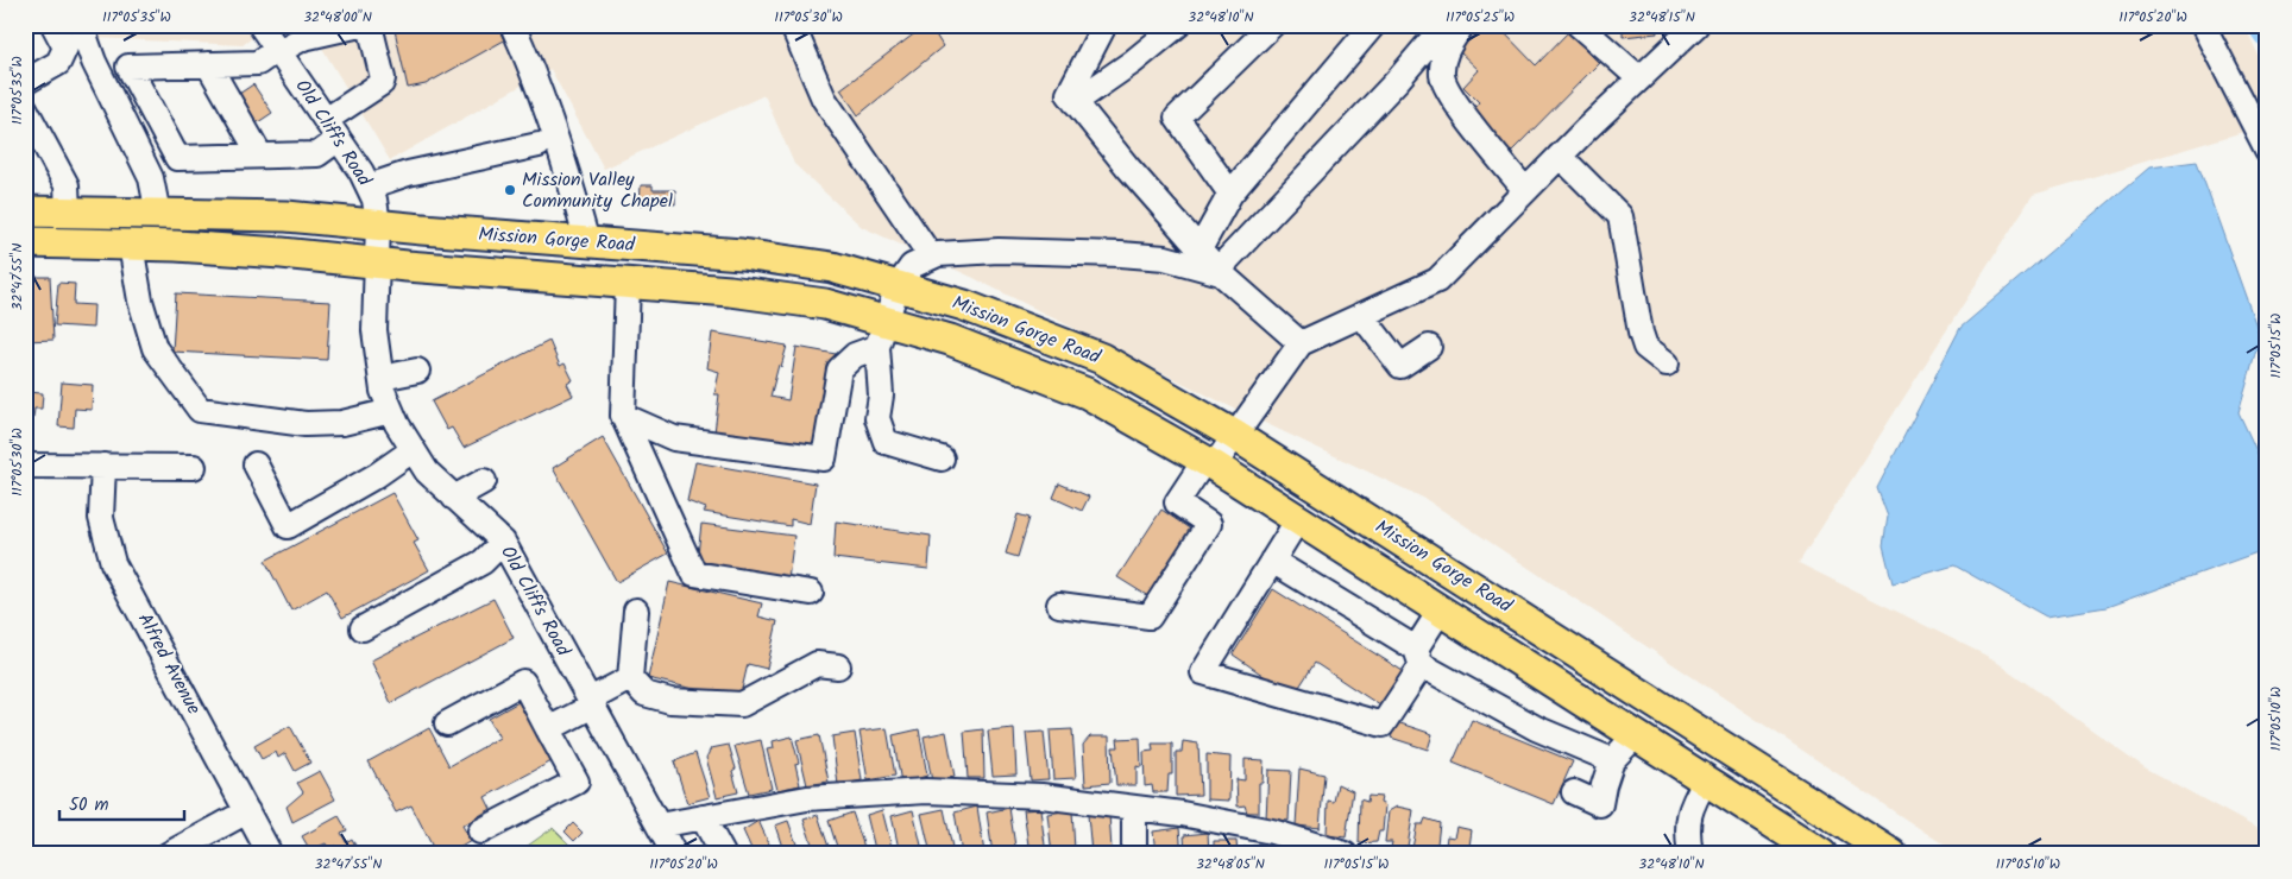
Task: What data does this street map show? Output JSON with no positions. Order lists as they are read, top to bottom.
{
  "streets": {
    "main road": ["Mission Gorge Road"],
    "street": ["Old Cliffs Road", "Alfred Avenue"]
  },
  "crossings": [
    ["Old Cliffs Road", "Mission Gorge Road"]
  ],
  "places": ["Mission Valley Community Chapel"],
  "scale_bar": "50 m",
  "coordinates": [
    "117°05'35\"W",
    "32°48'00\"N",
    "117°05'30\"W",
    "32°48'10\"N",
    "117°05'25\"W",
    "32°48'15\"N",
    "117°05'20\"W",
    "32°47'55\"N",
    "117°05'15\"W",
    "117°05'10\"W",
    "32°48'05\"N"
  ]
}
